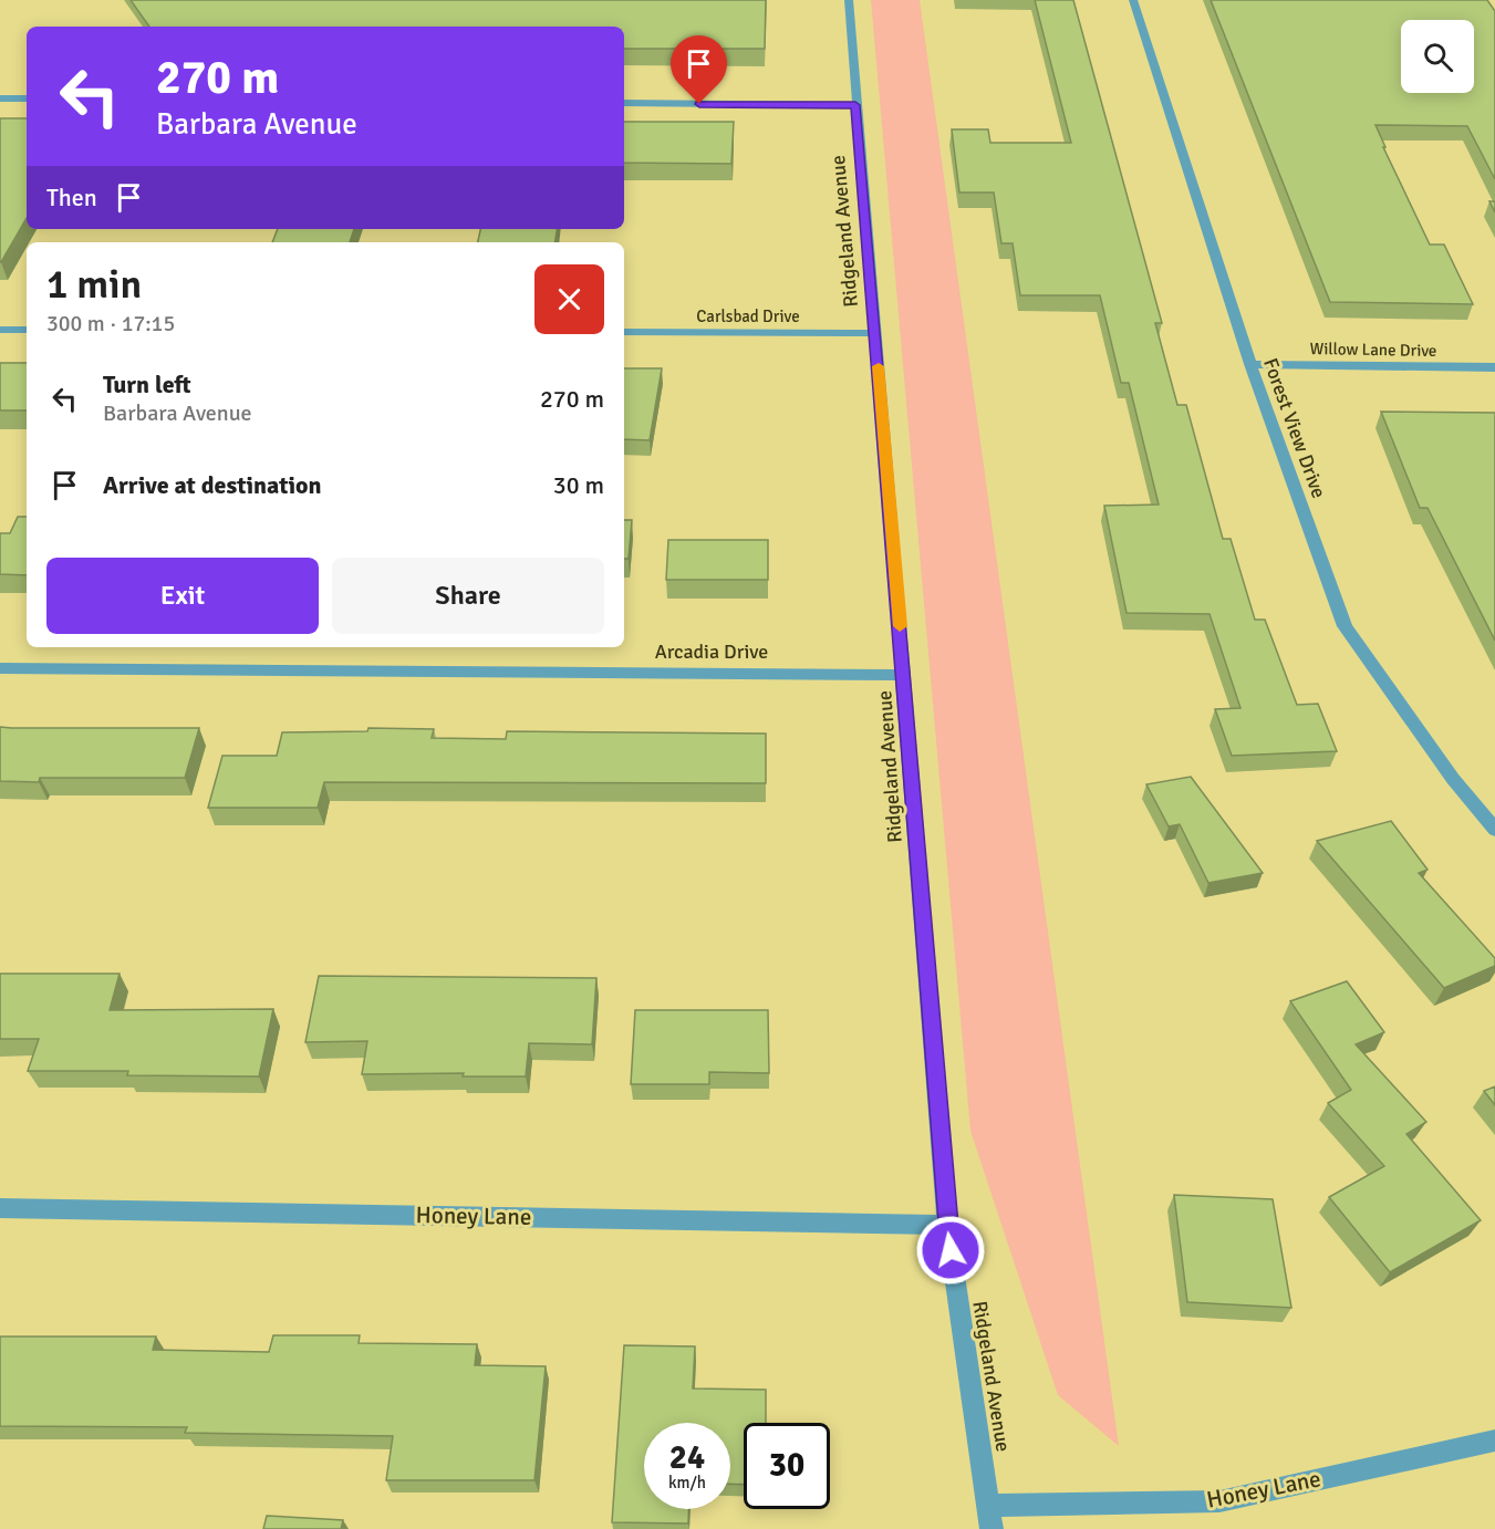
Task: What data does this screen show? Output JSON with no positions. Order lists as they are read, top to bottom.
{
  "streets": {
    "street": [
      "Ridgeland Avenue",
      "Carlsbad Drive",
      "Willow Lane Drive",
      "Forest View Drive",
      "Arcadia Drive",
      "Honey Lane"
    ]
  },
  "crossings": [
    ["Ridgeland Avenue", "Carlsbad Drive"],
    ["Ridgeland Avenue", "Arcadia Drive"],
    ["Ridgeland Avenue", "Honey Lane"],
    ["Willow Lane Drive", "Forest View Drive"]
  ],
  "page": {
    "turn": ["270 m", "Barbara Avenue"],
    "then": "Then",
    "heading": ["1 min", "300 m · 17:15"],
    "list": [
      {
        "name": "Turn left",
        "note": "Barbara Avenue",
        "value": "270 m"
      },
      {
        "name": "Arrive at destination",
        "value": "30 m"
      }
    ],
    "buttons": ["Exit", "Share"],
    "speed": "24 km/h",
    "limit": "30"
  }
}
